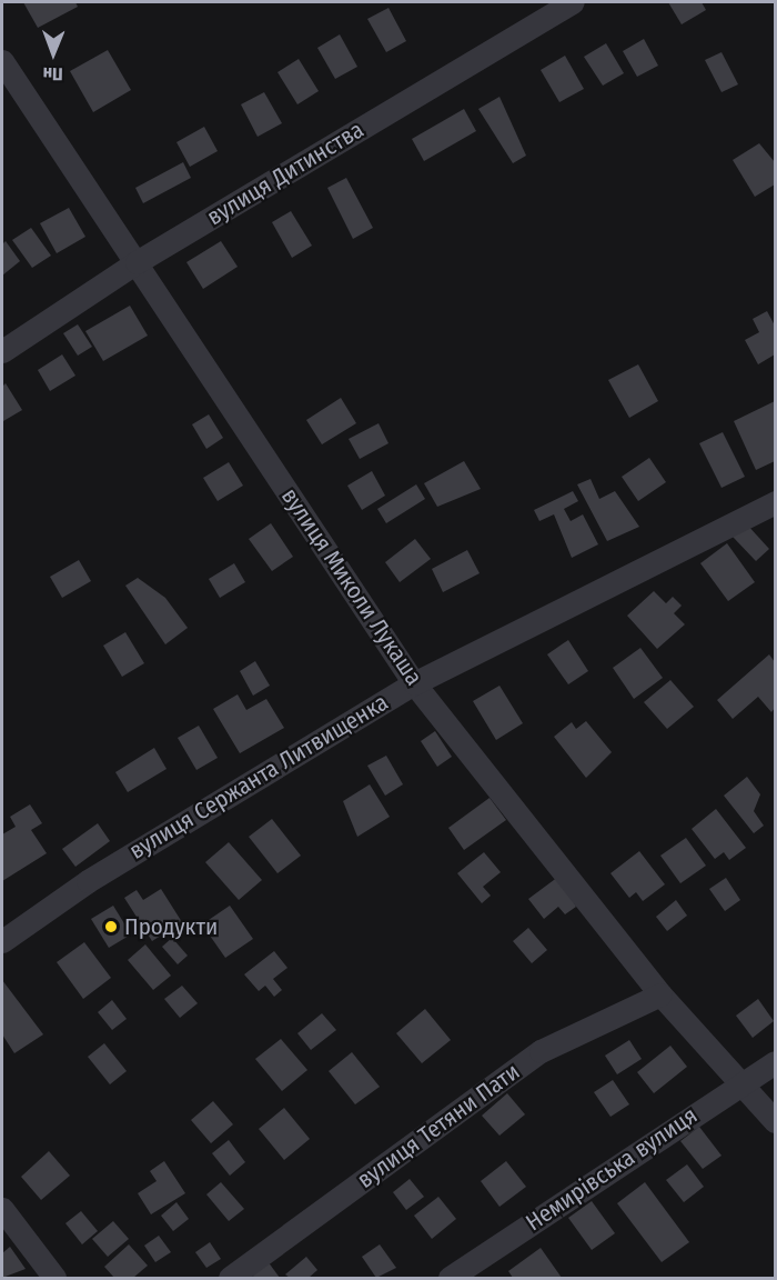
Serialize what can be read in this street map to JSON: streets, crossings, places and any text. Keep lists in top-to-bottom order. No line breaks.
{"streets":{"street":["вулиця Дитинства","вулиця Миколи Лукаша","вулиця Сержанта Литвищенка","вулиця Тетяни Пати","Немирівська вулиця"]},"crossings":[["вулиця Дитинства","вулиця Миколи Лукаша"],["вулиця Миколи Лукаша","вулиця Сержанта Литвищенка"],["вулиця Миколи Лукаша","вулиця Тетяни Пати"],["вулиця Миколи Лукаша","Немирівська вулиця"]],"places":["Продукти"],"north":"bottom"}
